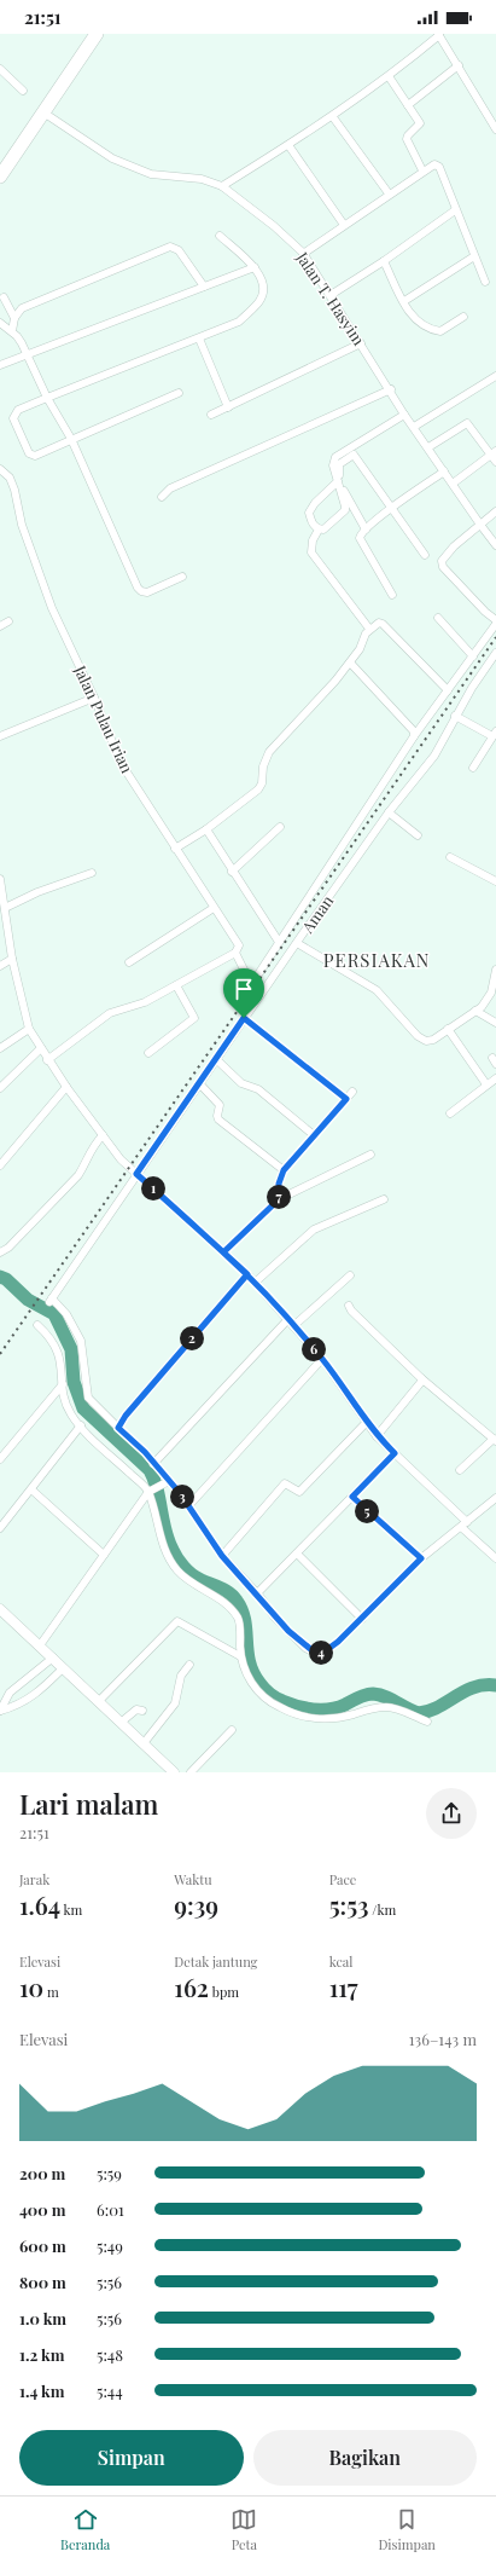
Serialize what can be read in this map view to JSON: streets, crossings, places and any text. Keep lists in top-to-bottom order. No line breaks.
{"streets":{"street":["Jalan T. Hasyim","Jalan Pulau Irian","Aman"]},"districts":["PERSIAKAN"],"page":{"status":"21:51","pins":["1","7","2","6","3","5","4"],"heading":["Lari malam","21:51"],"stats":[["Jarak","1.64 km"],["Waktu","9:39"],["Pace","5:53 /km"],["Elevasi","10 m"],["Detak jantung","162 bpm"],["kcal","117"]],"chart":["Elevasi","136–143 m"],"list":[{"name":"200 m","note":"5:59"},{"name":"400 m","note":"6:01"},{"name":"600 m","note":"5:49"},{"name":"800 m","note":"5:56"},{"name":"1.0 km","note":"5:56"},{"name":"1.2 km","note":"5:48"},{"name":"1.4 km","note":"5:44"}],"buttons":["Simpan","Bagikan"],"tabs":["Beranda","Peta","Disimpan"]}}
